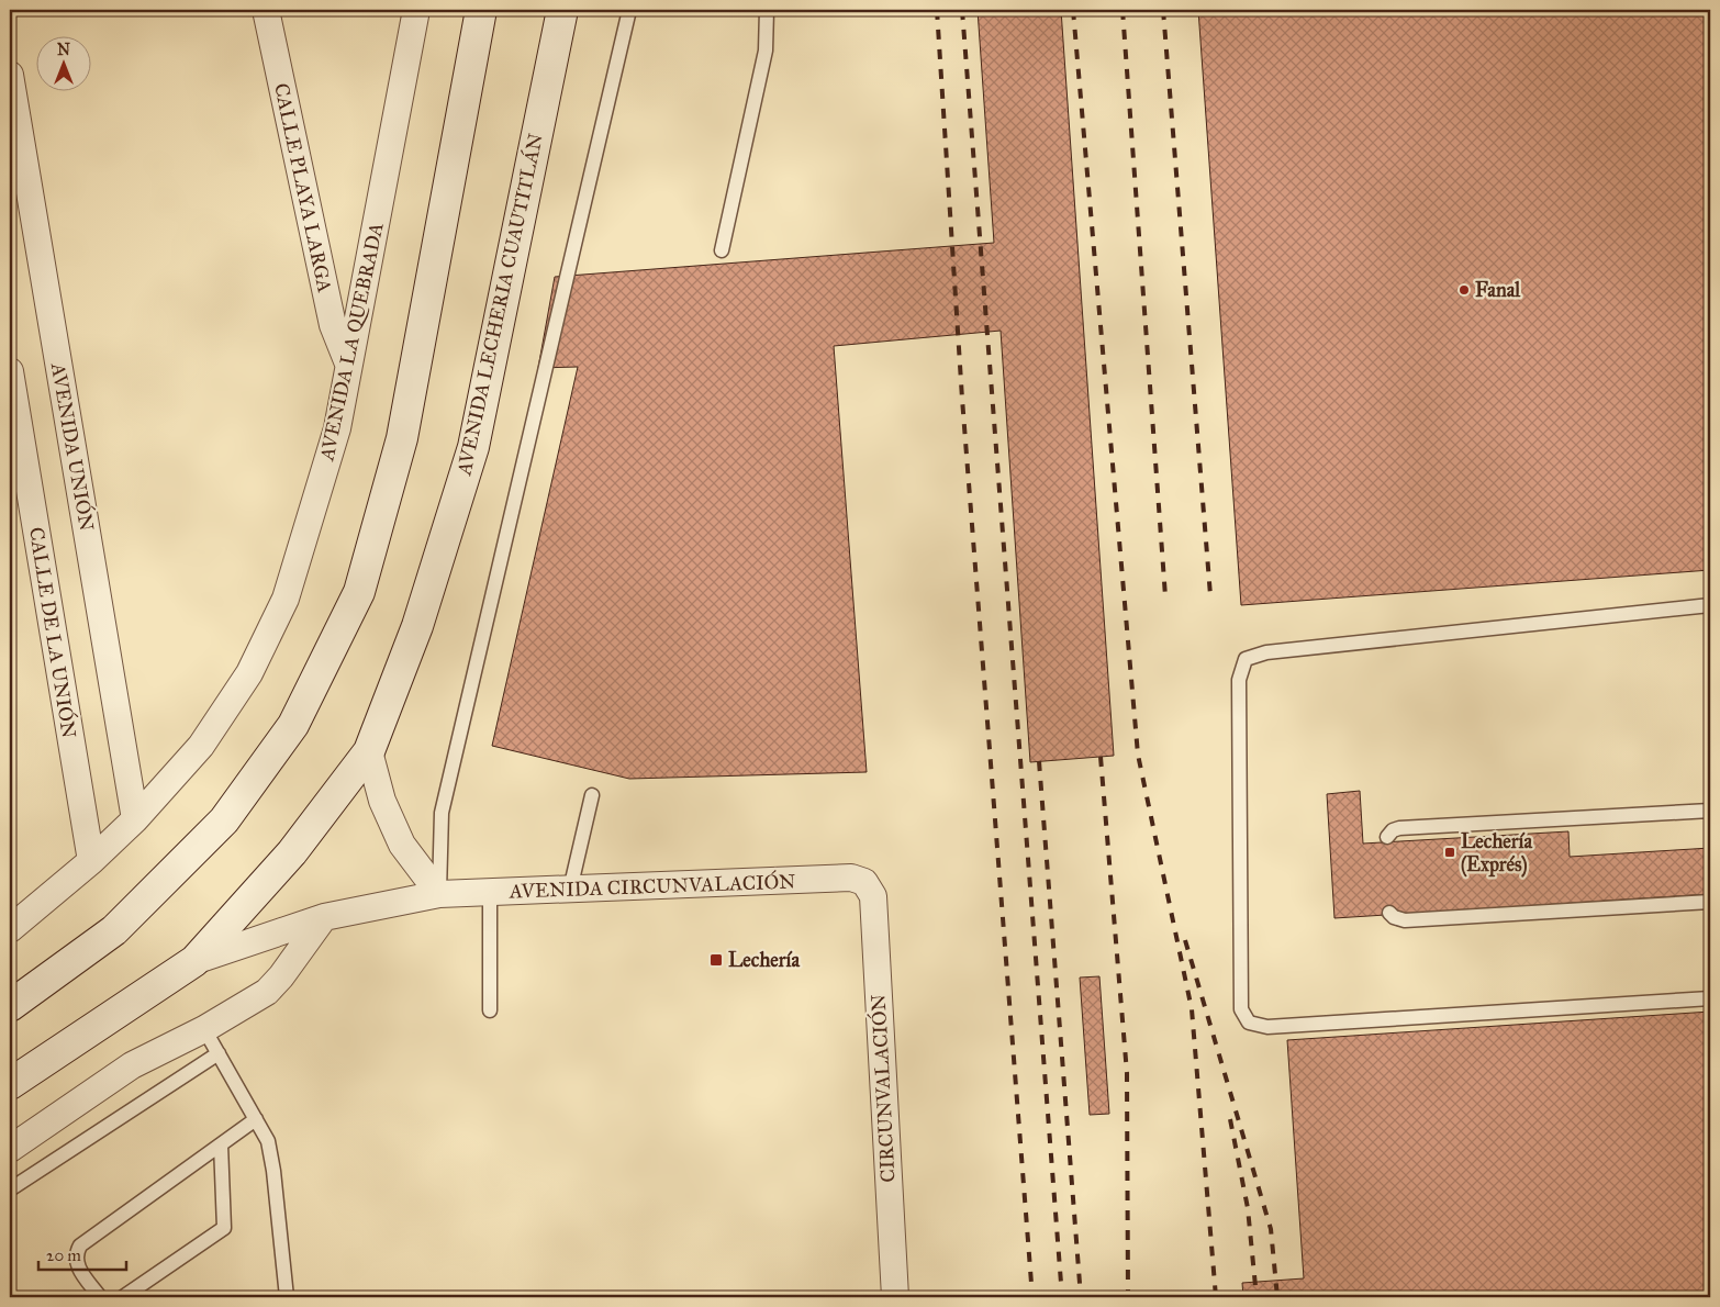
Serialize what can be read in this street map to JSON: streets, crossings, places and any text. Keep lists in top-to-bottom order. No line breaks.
{"streets":{"main road":["AVENIDA LECHERIA CUAUTITLÁN"],"street":["CALLE PLAYA LARGA","AVENIDA LA QUEBRADA","AVENIDA UNIÓN","CALLE DE LA UNIÓN","AVENIDA CIRCUNVALACIÓN","CIRCUNVALACIÓN"]},"crossings":[["CALLE PLAYA LARGA","AVENIDA LA QUEBRADA"],["AVENIDA LECHERIA CUAUTITLÁN","AVENIDA CIRCUNVALACIÓN"],["AVENIDA LA QUEBRADA","AVENIDA UNIÓN"],["AVENIDA LA QUEBRADA","CALLE DE LA UNIÓN"],["AVENIDA CIRCUNVALACIÓN","CIRCUNVALACIÓN"]],"places":{"other":["Fanal"],"transit":["Lechería (Exprés)","Lechería"]},"scale_bar":"20 m","north":"top"}
